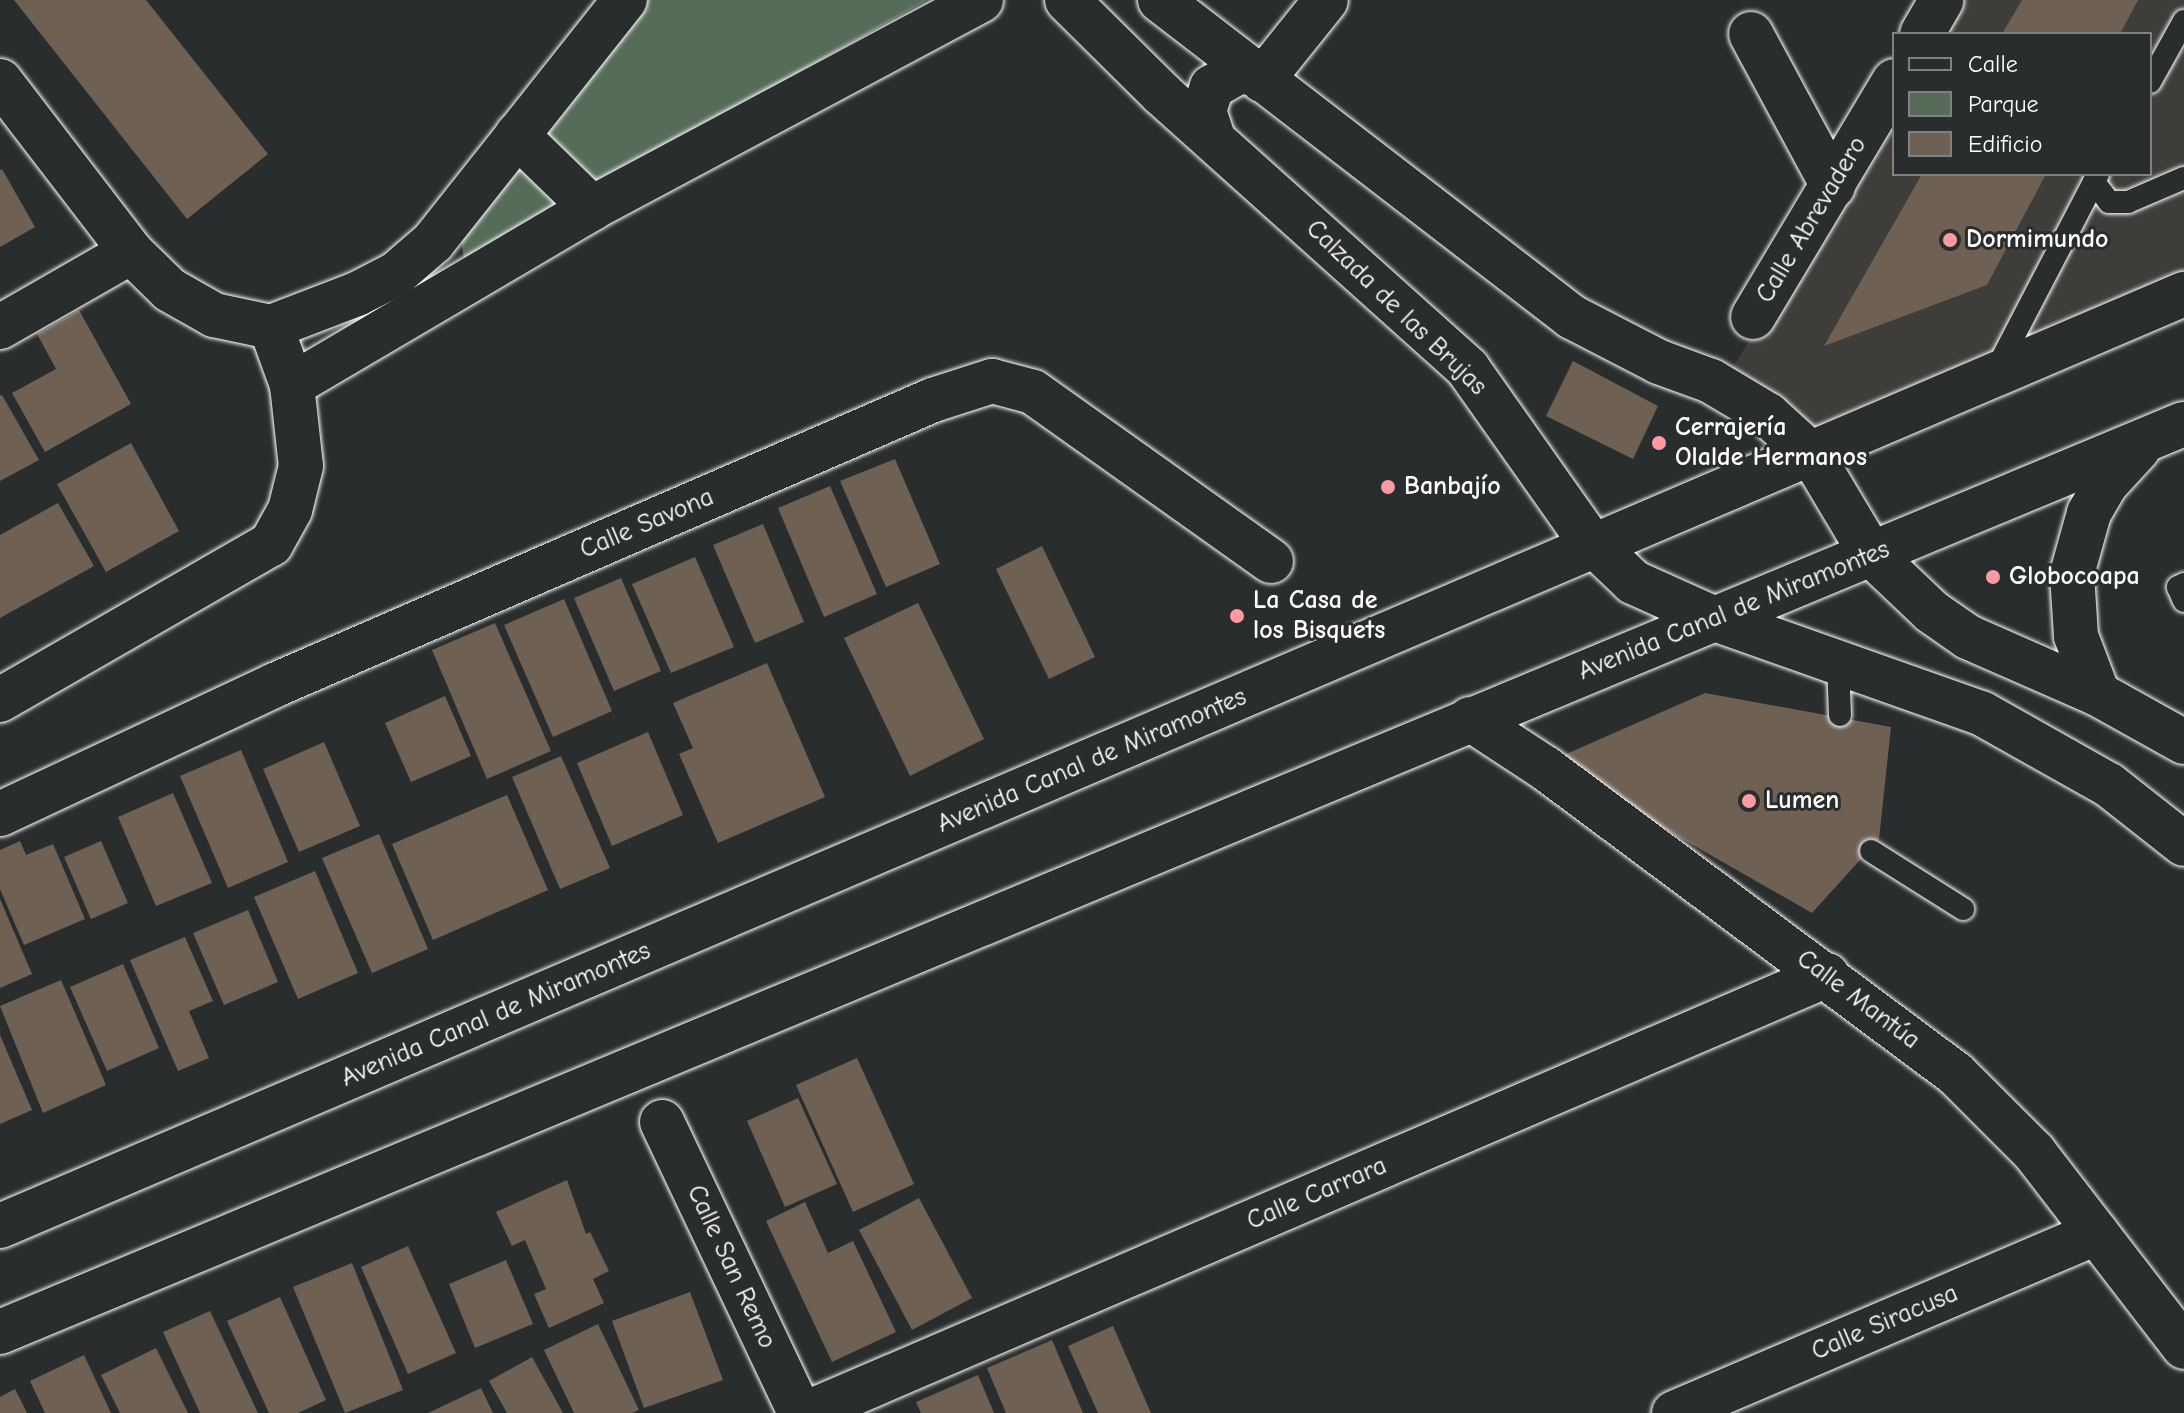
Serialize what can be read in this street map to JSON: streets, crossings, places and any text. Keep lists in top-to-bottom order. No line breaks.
{"streets":{"street":["Calle Abrevadero","Calzada de las Brujas","Calle Savona","Avenida Canal de Miramontes","Calle Mantúa","Calle Carrara","Calle San Remo","Calle Siracusa"]},"crossings":[["Calzada de las Brujas","Avenida Canal de Miramontes"],["Avenida Canal de Miramontes","Calle Mantúa"],["Calle Mantúa","Calle Carrara"],["Calle Mantúa","Calle Siracusa"]],"places":["Dormimundo","Cerrajería Olalde Hermanos","Banbajío","Globocoapa","La Casa de los Bisquets","Lumen"],"legend":["Calle","Parque","Edificio"]}
